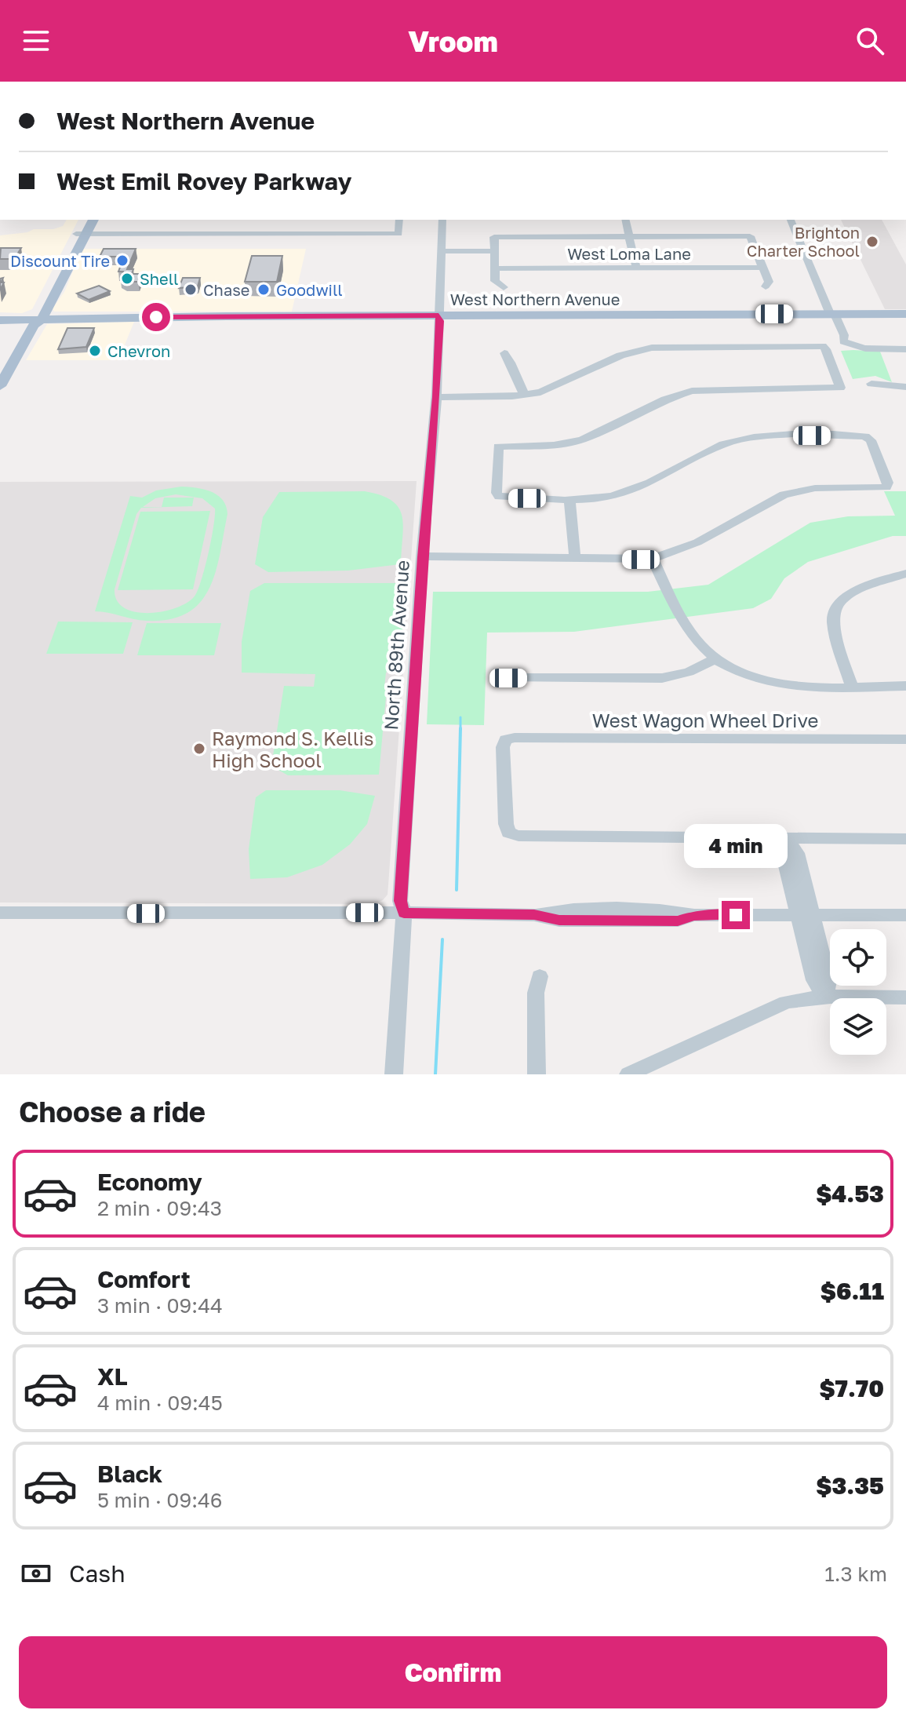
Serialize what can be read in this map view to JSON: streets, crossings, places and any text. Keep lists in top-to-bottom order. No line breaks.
{"streets":{"main road":["West Northern Avenue"],"street":["West Loma Lane","North 89th Avenue","West Wagon Wheel Drive"]},"crossings":[["West Northern Avenue","North 89th Avenue"]],"places":["Brighton Charter School","Discount Tire","Shell","Chase","Goodwill","Chevron","Raymond S. Kellis High School"],"page":{"header":"Vroom","banner":["West Northern Avenue","West Emil Rovey Parkway"],"bubble":"4 min","heading":"Choose a ride","list":[{"name":"Economy","note":"2 min · 09:43","value":"$4.53"},{"name":"Comfort","note":"3 min · 09:44","value":"$6.11"},{"name":"XL","note":"4 min · 09:45","value":"$7.70"},{"name":"Black","note":"5 min · 09:46","value":"$3.35"}],"pay":["Cash","1.3 km"],"buttons":"Confirm"}}
